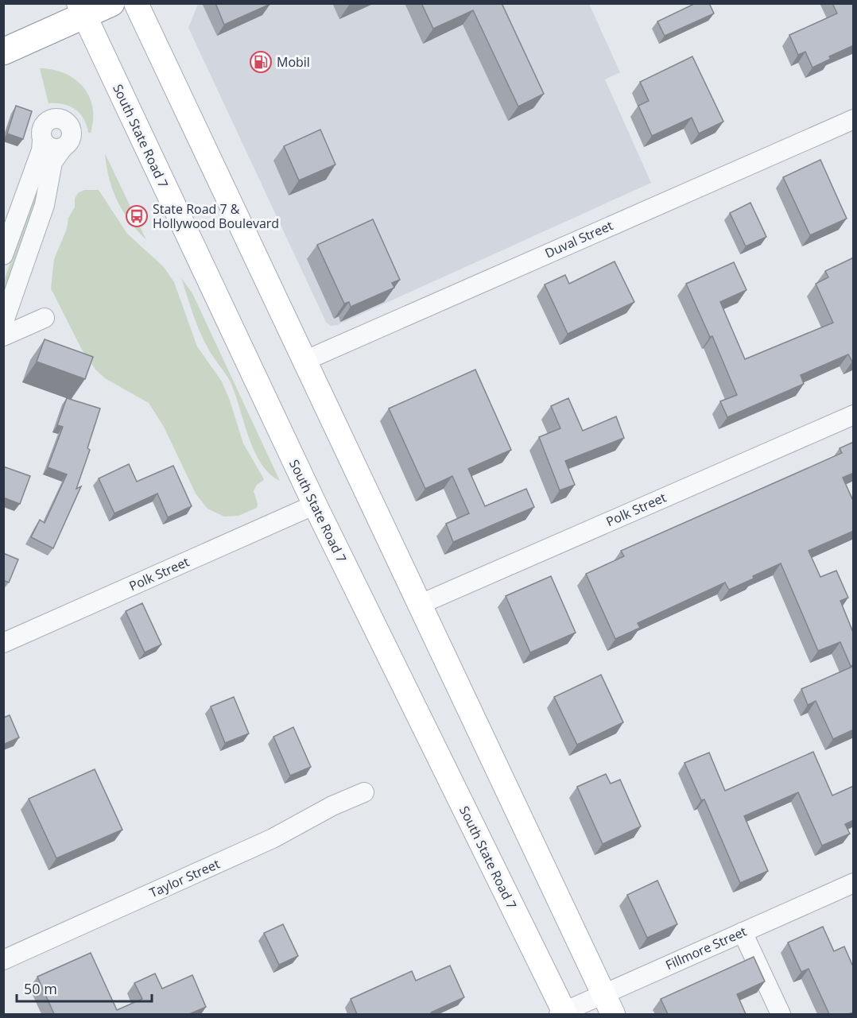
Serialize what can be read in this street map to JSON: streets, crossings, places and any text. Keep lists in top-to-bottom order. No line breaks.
{"streets":{"main road":["South State Road 7"],"street":["Duval Street","Polk Street","Taylor Street","Fillmore Street"]},"crossings":[["South State Road 7","Polk Street"],["South State Road 7","Fillmore Street"]],"places":{"fuel station":["Mobil"],"bus stop":["State Road 7 & Hollywood Boulevard"]},"scale_bar":"50 m"}
